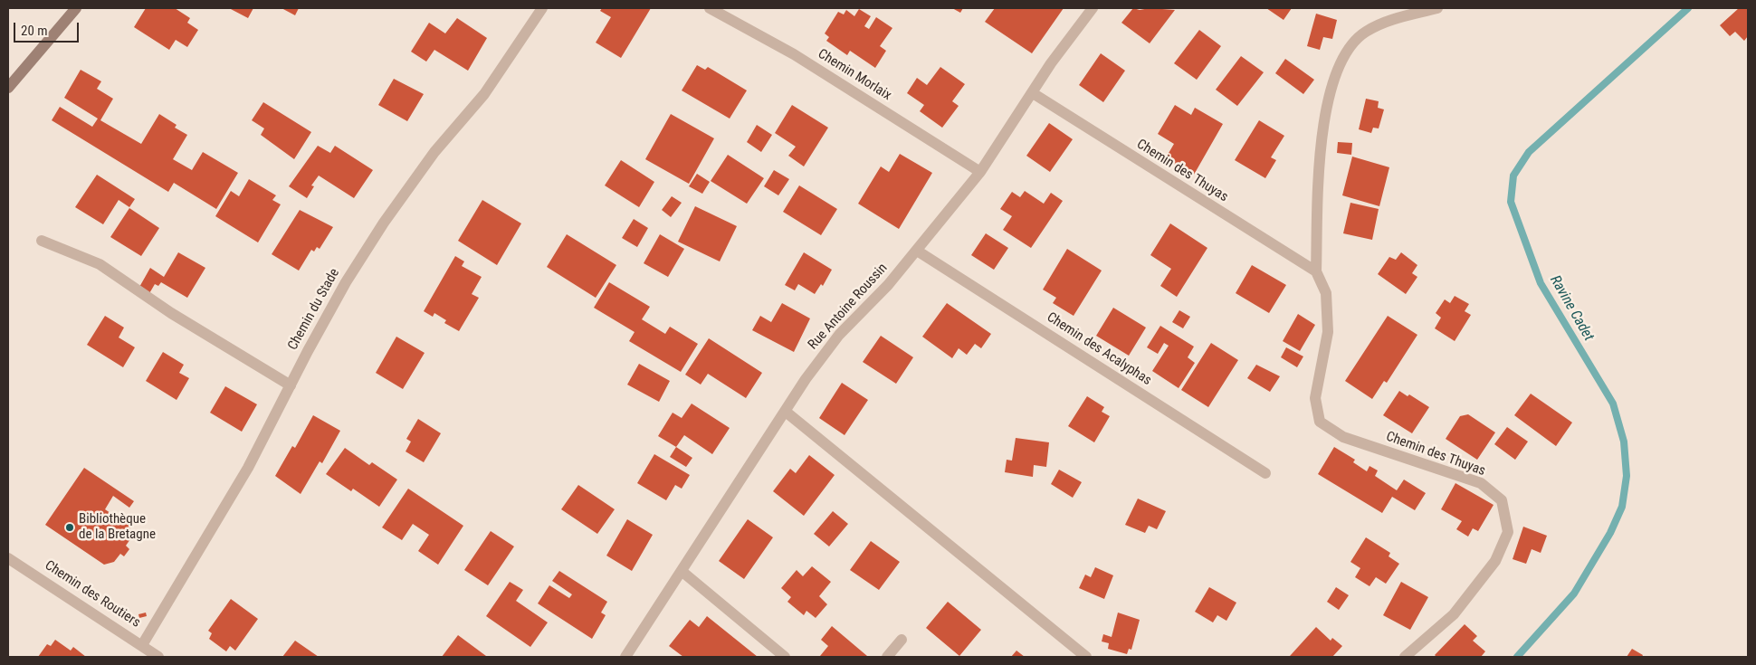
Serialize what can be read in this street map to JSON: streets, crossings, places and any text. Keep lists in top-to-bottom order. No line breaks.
{"streets":{"street":["Chemin Morlaix","Chemin des Thuyas","Rue Antoine Roussin","Chemin du Stade","Chemin des Acalyphas","Chemin des Routiers"]},"crossings":[["Chemin Morlaix","Rue Antoine Roussin"],["Chemin des Thuyas","Rue Antoine Roussin"],["Rue Antoine Roussin","Chemin des Acalyphas"],["Chemin du Stade","Chemin des Routiers"]],"water":["Ravine Cadet"],"places":["Bibliothèque de la Bretagne"],"scale_bar":"20 m"}
